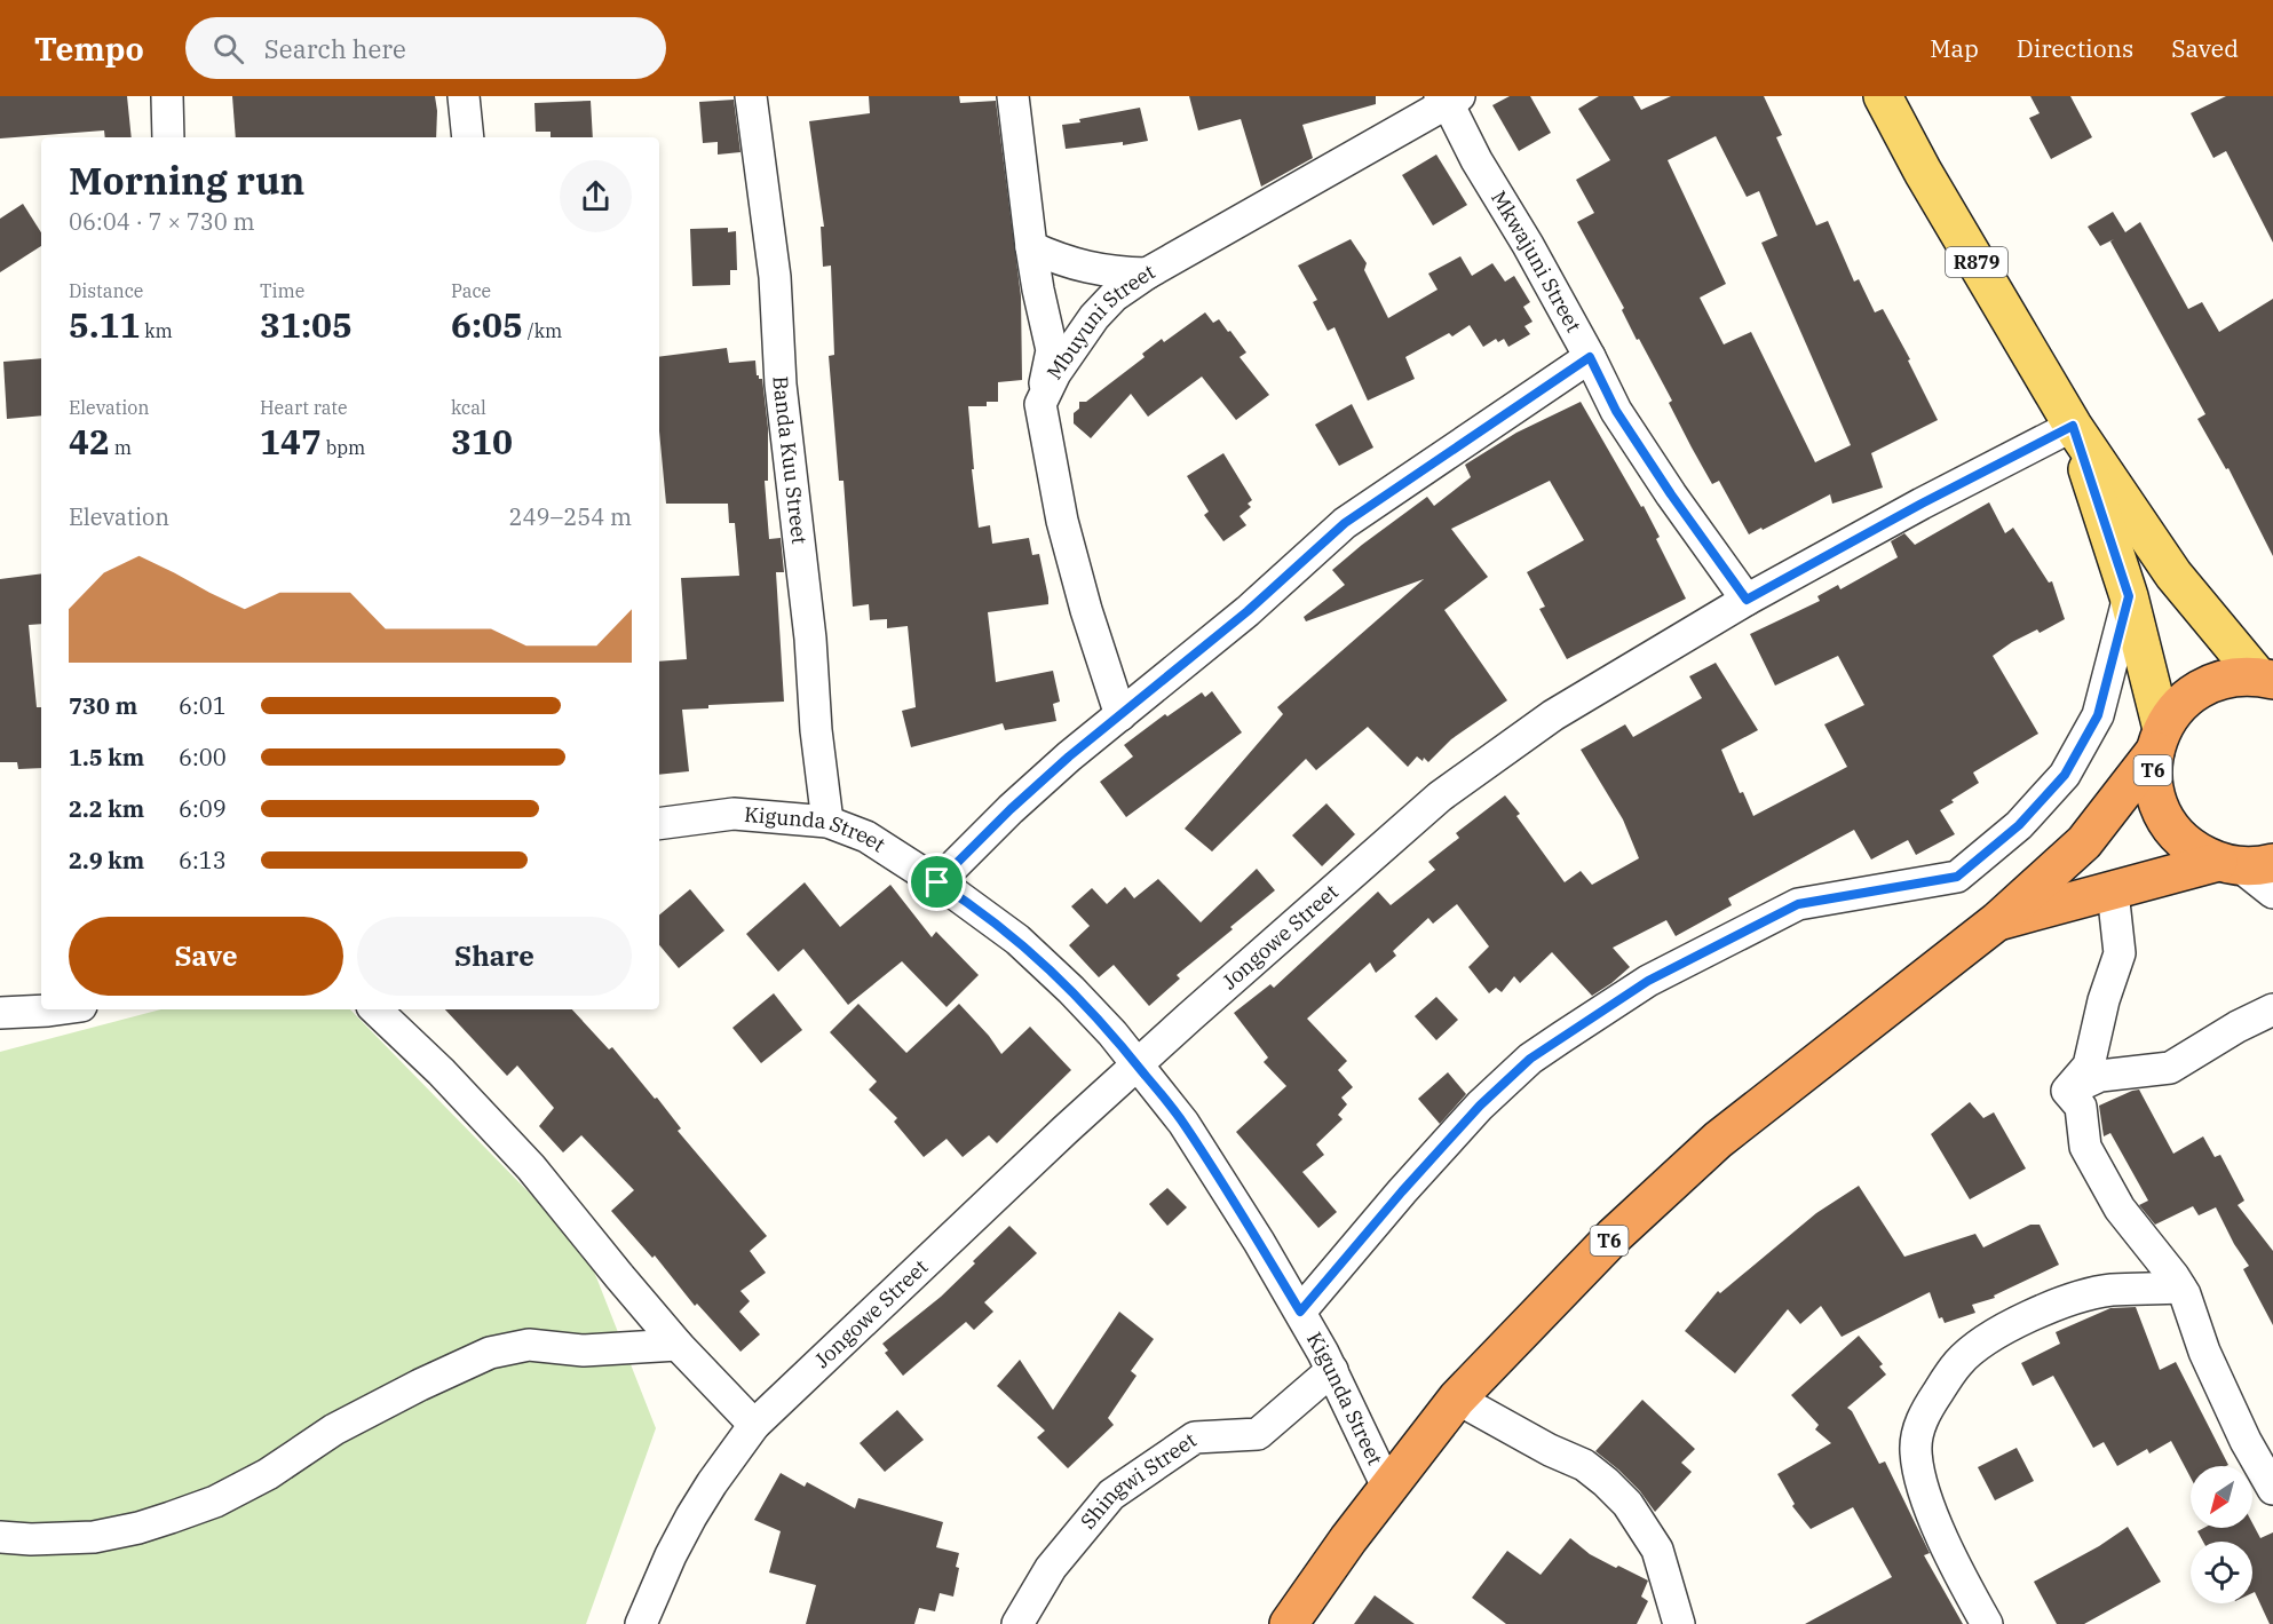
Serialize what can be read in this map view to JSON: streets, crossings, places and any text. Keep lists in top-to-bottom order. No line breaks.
{"streets":{"highway":["T6"],"main road":["R879"],"street":["Mkwajuni Street","Mbuyuni Street","Banda Kuu Street","Kigunda Street","Jongowe Street","Shingwi Street"]},"crossings":[["Mkwajuni Street","Mbuyuni Street"],["Mkwajuni Street","Jongowe Street"],["R879","T6"],["R879","Jongowe Street"],["Banda Kuu Street","Kigunda Street"],["T6","Kigunda Street"],["Kigunda Street","Jongowe Street"],["Kigunda Street","Shingwi Street"]],"north":"bottom left","page":{"header":"Tempo","search":"Search here","nav":["Map","Directions","Saved"],"heading":["Morning run","06:04 · 7 × 730 m"],"stats":[["Distance","5.11 km"],["Time","31:05"],["Pace","6:05 /km"],["Elevation","42 m"],["Heart rate","147 bpm"],["kcal","310"]],"chart":["Elevation","249–254 m"],"list":[{"name":"730 m","note":"6:01"},{"name":"1.5 km","note":"6:00"},{"name":"2.2 km","note":"6:09"},{"name":"2.9 km","note":"6:13"}],"buttons":["Save","Share"]}}
